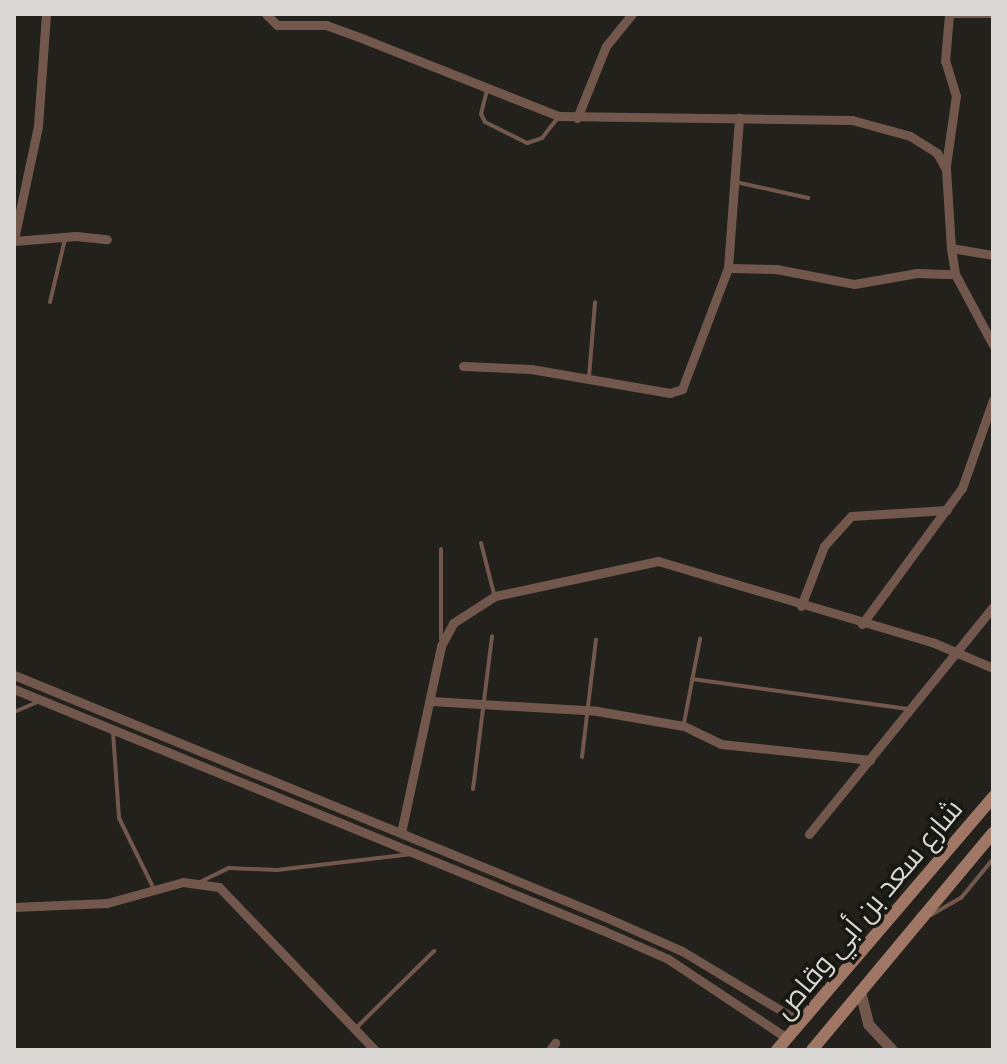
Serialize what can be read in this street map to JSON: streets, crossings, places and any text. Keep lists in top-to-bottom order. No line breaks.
{"streets":{"main road":["شارع سعد بن أبي وقاص"]}}
